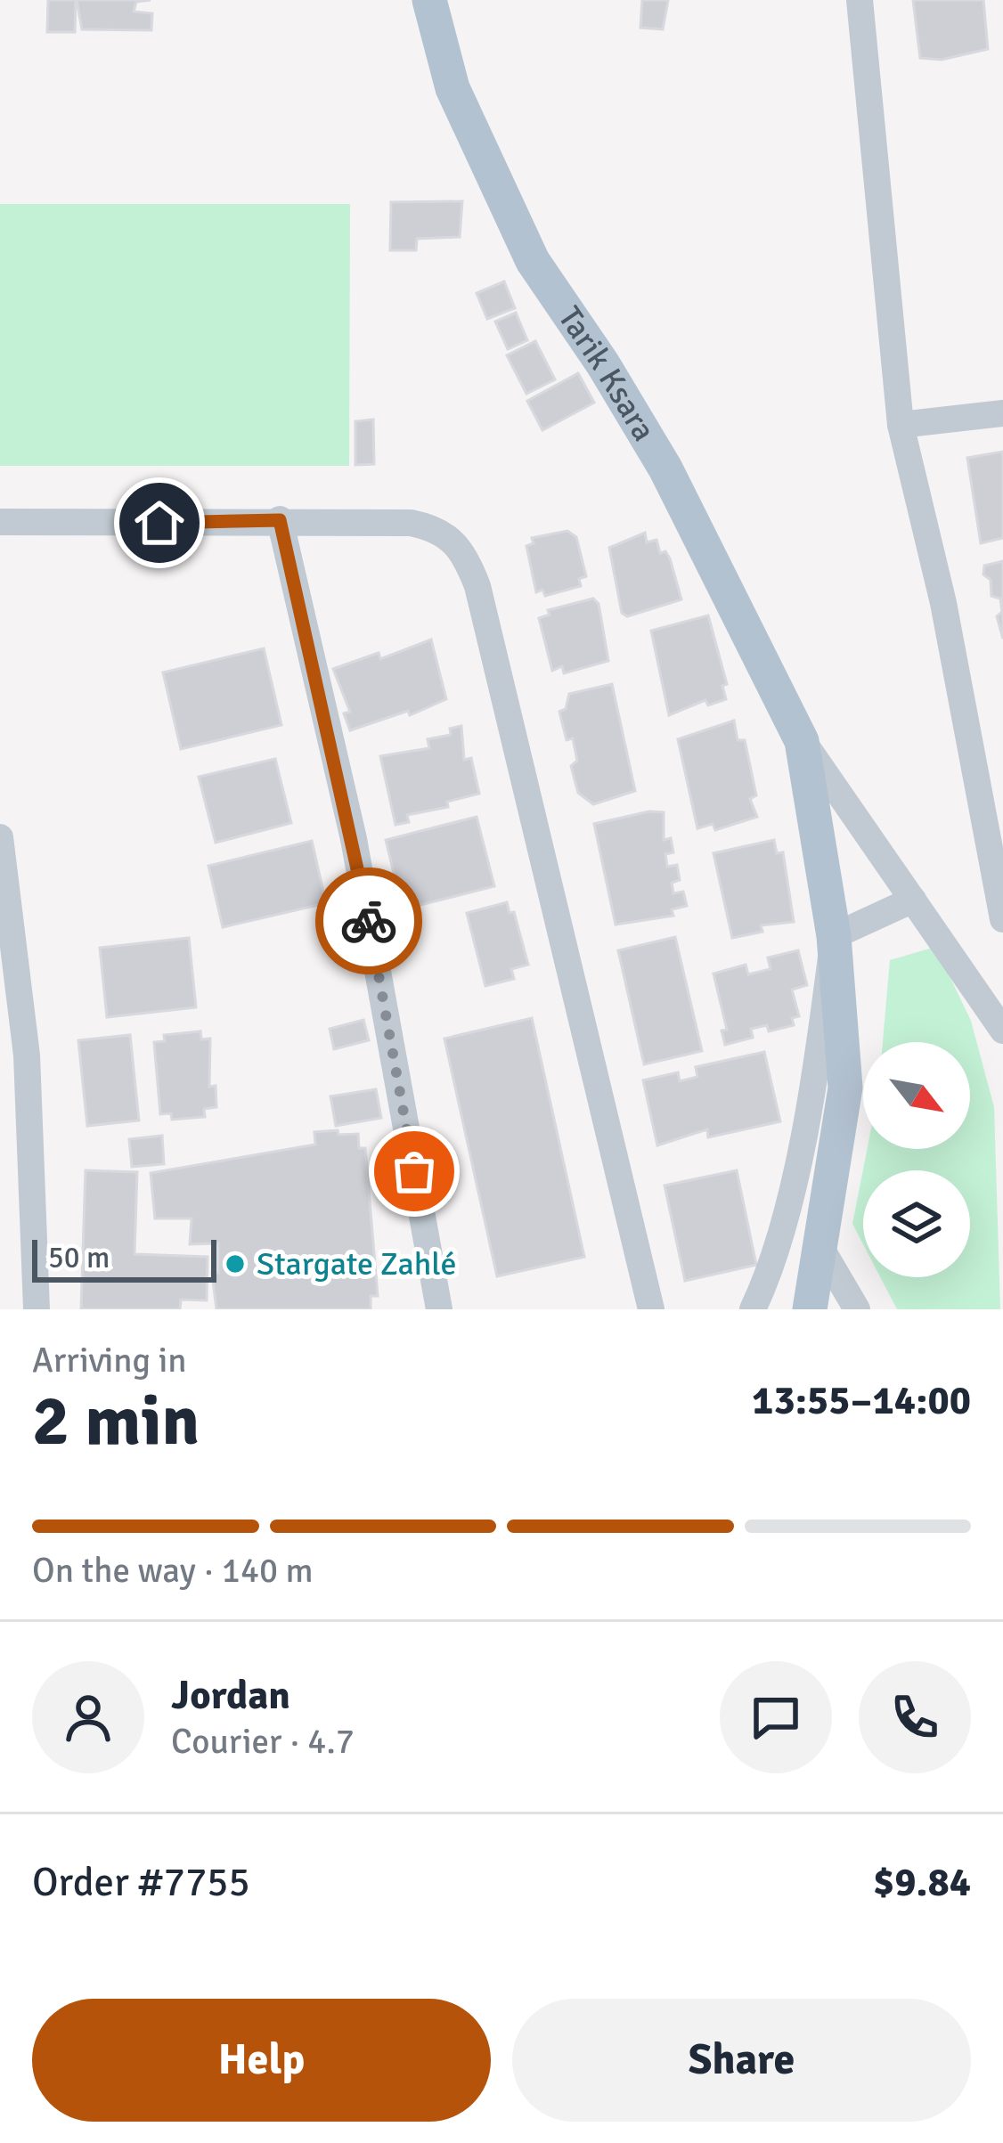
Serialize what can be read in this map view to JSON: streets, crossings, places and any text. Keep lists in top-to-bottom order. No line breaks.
{"streets":{"main road":["Tarik Ksara"]},"places":["Stargate Zahlé"],"scale_bar":"50 m","north":"bottom right","page":{"scale":"50 m","heading":["2 min","Arriving in","13:55–14:00"],"panel":["Jordan","Courier · 4.7","Order #7755","$9.84"],"bar":"On the way · 140 m","buttons":["Help","Share"]}}
